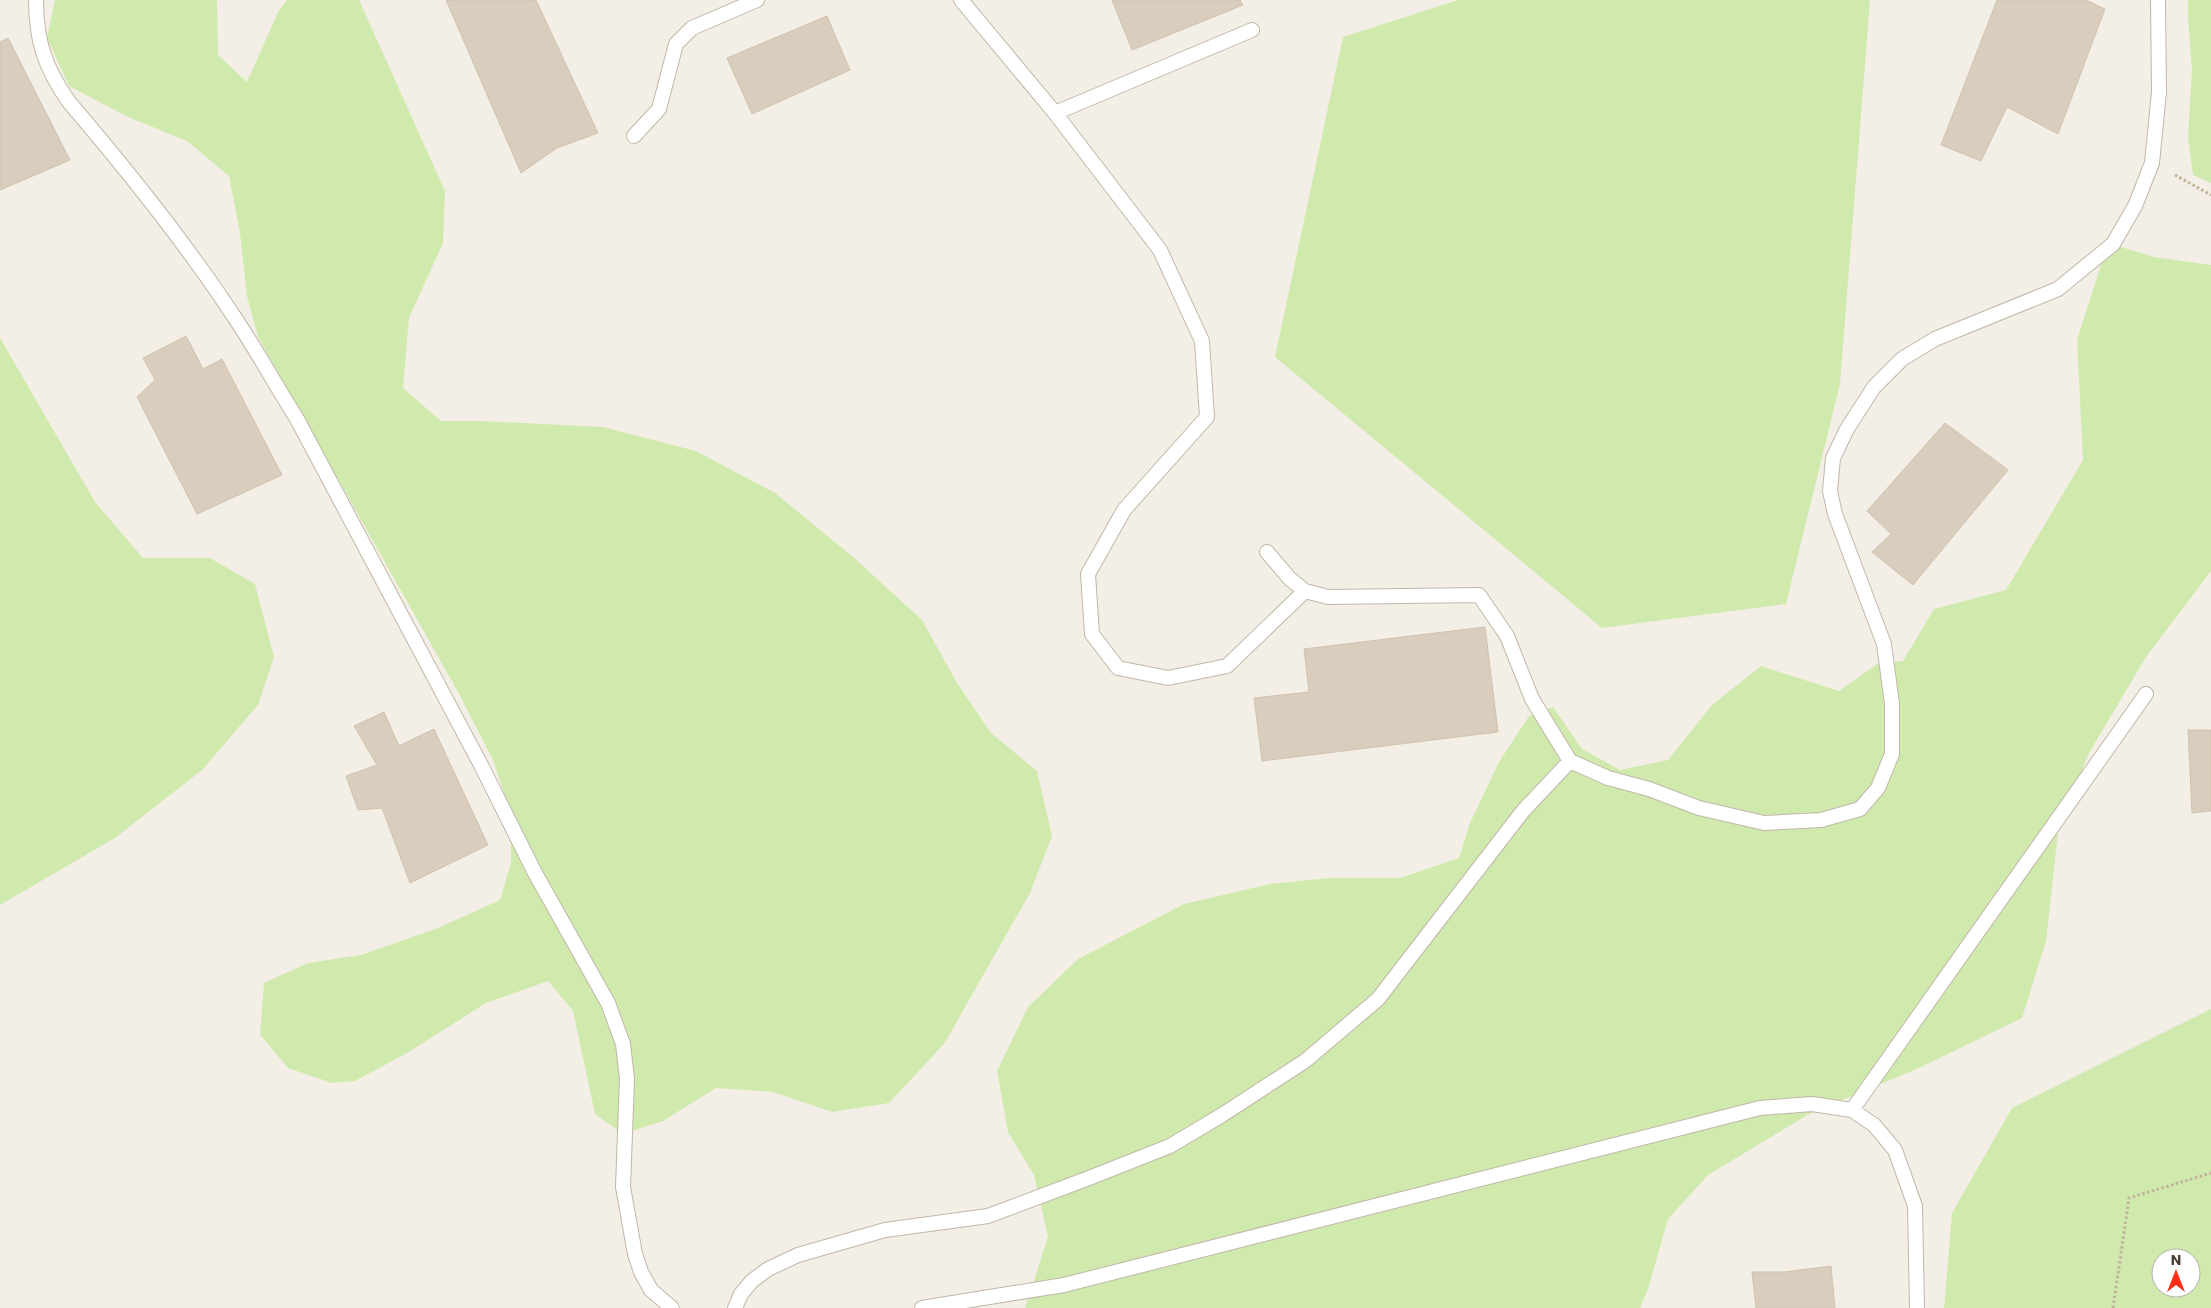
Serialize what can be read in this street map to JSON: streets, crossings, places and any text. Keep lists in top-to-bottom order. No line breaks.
{"north":"top"}
